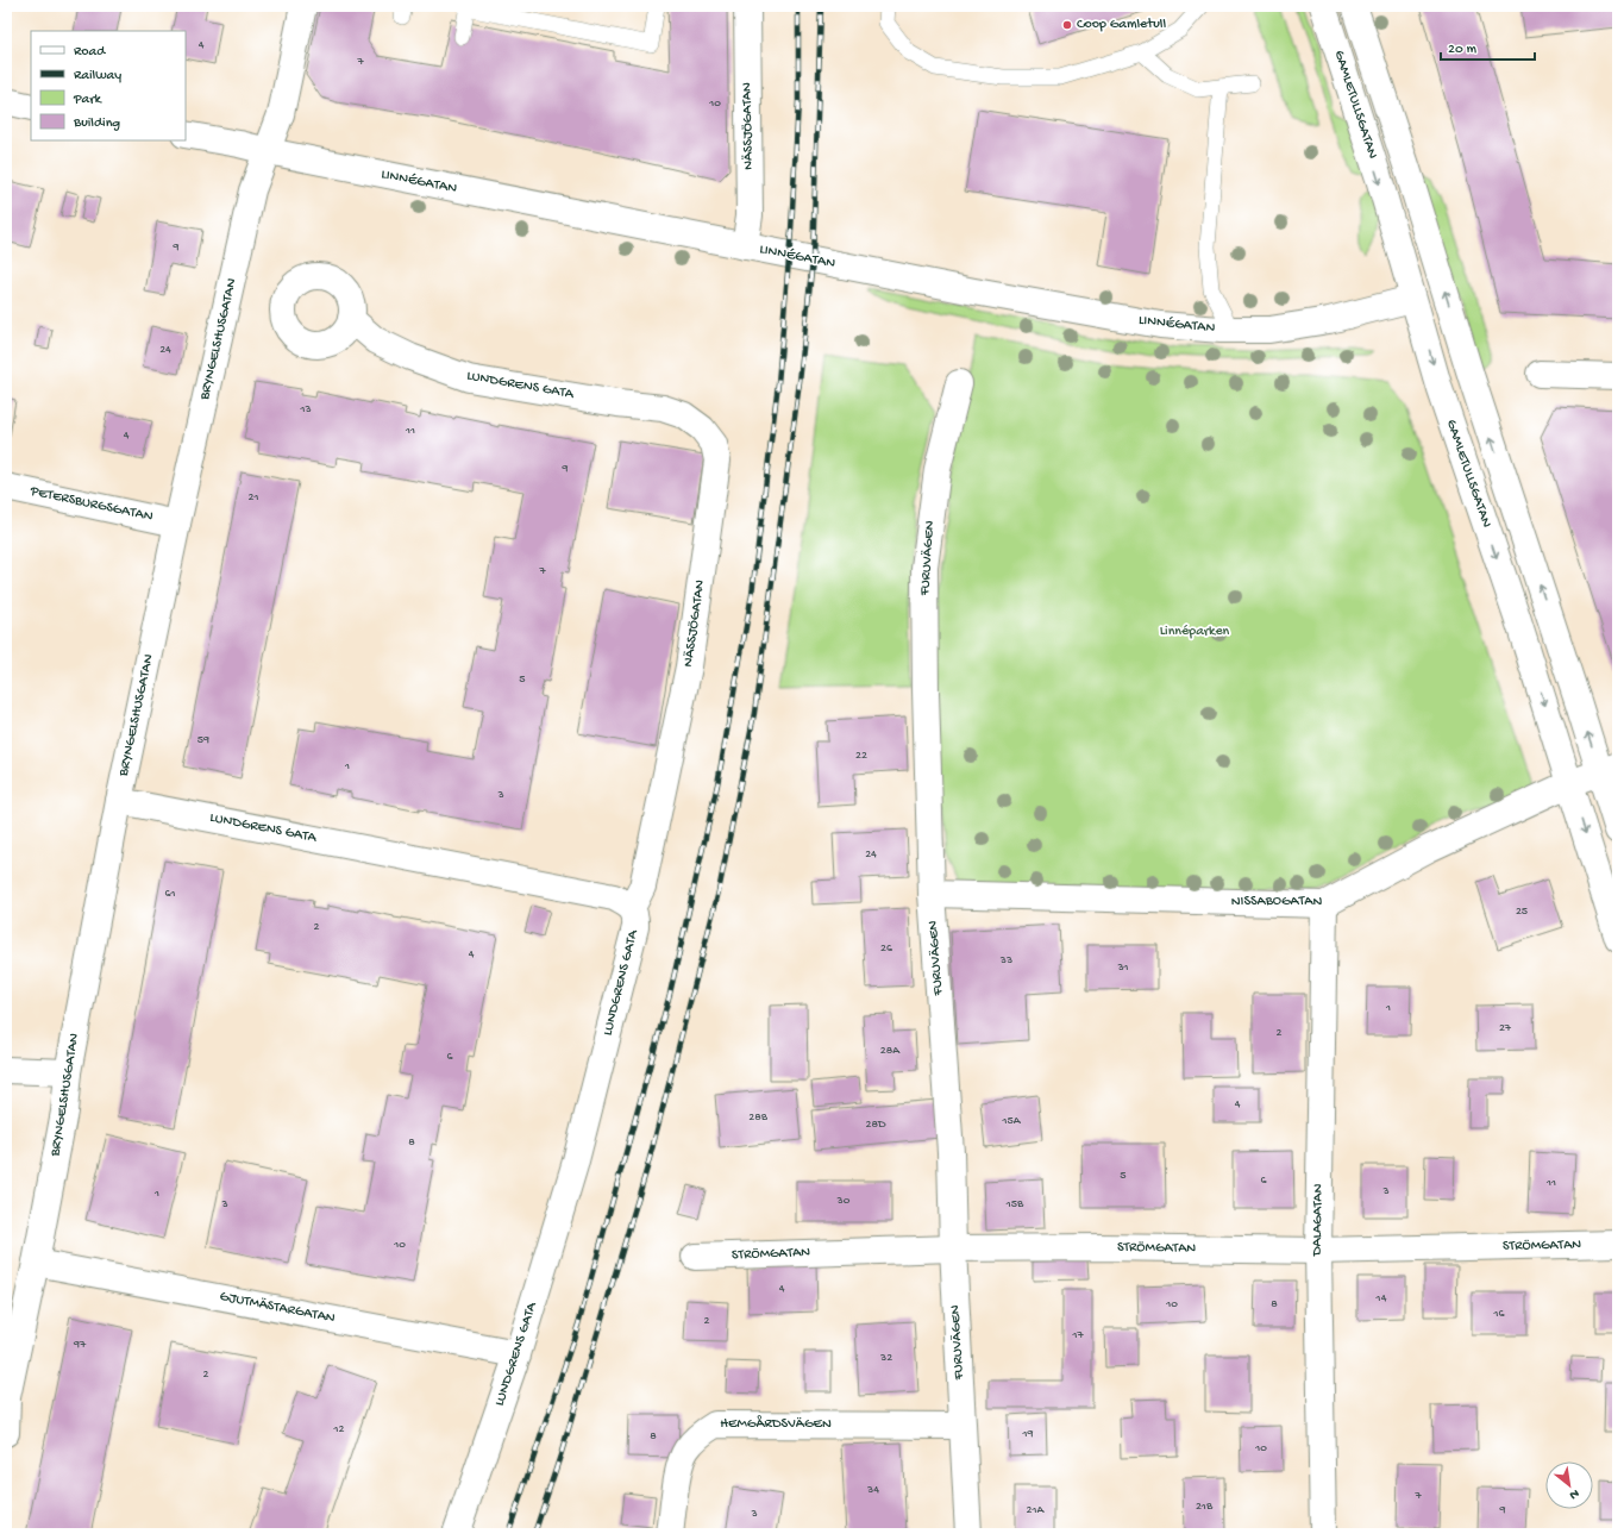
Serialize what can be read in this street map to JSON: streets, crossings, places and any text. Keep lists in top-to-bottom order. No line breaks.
{"streets":{"street":["GAMLETULLSGATAN","NÄSSJÖGATAN","LINNÉGATAN","BRYNGELSHUSGATAN","LUNDGRENS GATA","PETERSBURGSGATAN","FURUVÄGEN","NISSABOGATAN","DALAGATAN","STRÖMGATAN","GJUTMÄSTARGATAN","HEMGÅRDSVÄGEN"]},"crossings":[["GAMLETULLSGATAN","LINNÉGATAN"],["GAMLETULLSGATAN","NISSABOGATAN"],["NÄSSJÖGATAN","LINNÉGATAN"],["NÄSSJÖGATAN","LUNDGRENS GATA"],["LINNÉGATAN","BRYNGELSHUSGATAN"],["BRYNGELSHUSGATAN","LUNDGRENS GATA"],["BRYNGELSHUSGATAN","PETERSBURGSGATAN"],["BRYNGELSHUSGATAN","GJUTMÄSTARGATAN"],["LUNDGRENS GATA","GJUTMÄSTARGATAN"],["FURUVÄGEN","NISSABOGATAN"],["FURUVÄGEN","STRÖMGATAN"],["FURUVÄGEN","HEMGÅRDSVÄGEN"],["NISSABOGATAN","DALAGATAN"],["DALAGATAN","STRÖMGATAN"]],"parks":["Linnéparken"],"places":["Coop Gamletull"],"house_numbers":["4","7","10","9","24","13","11","4","9","21","7","5","59","22","1","3","24","61","25","2","26","4","33","31","1","27","2","28A","6","4","28B","15A","28D","8","5","6","11","3","1","30","3","15B","10","4","14","10","8","16","2","17","97","32","2","12","19","8","10","34","7","21B","21A","9","3"],"legend":["Road","Railway","Park","Building"],"scale_bar":"20 m","north":"bottom right"}
